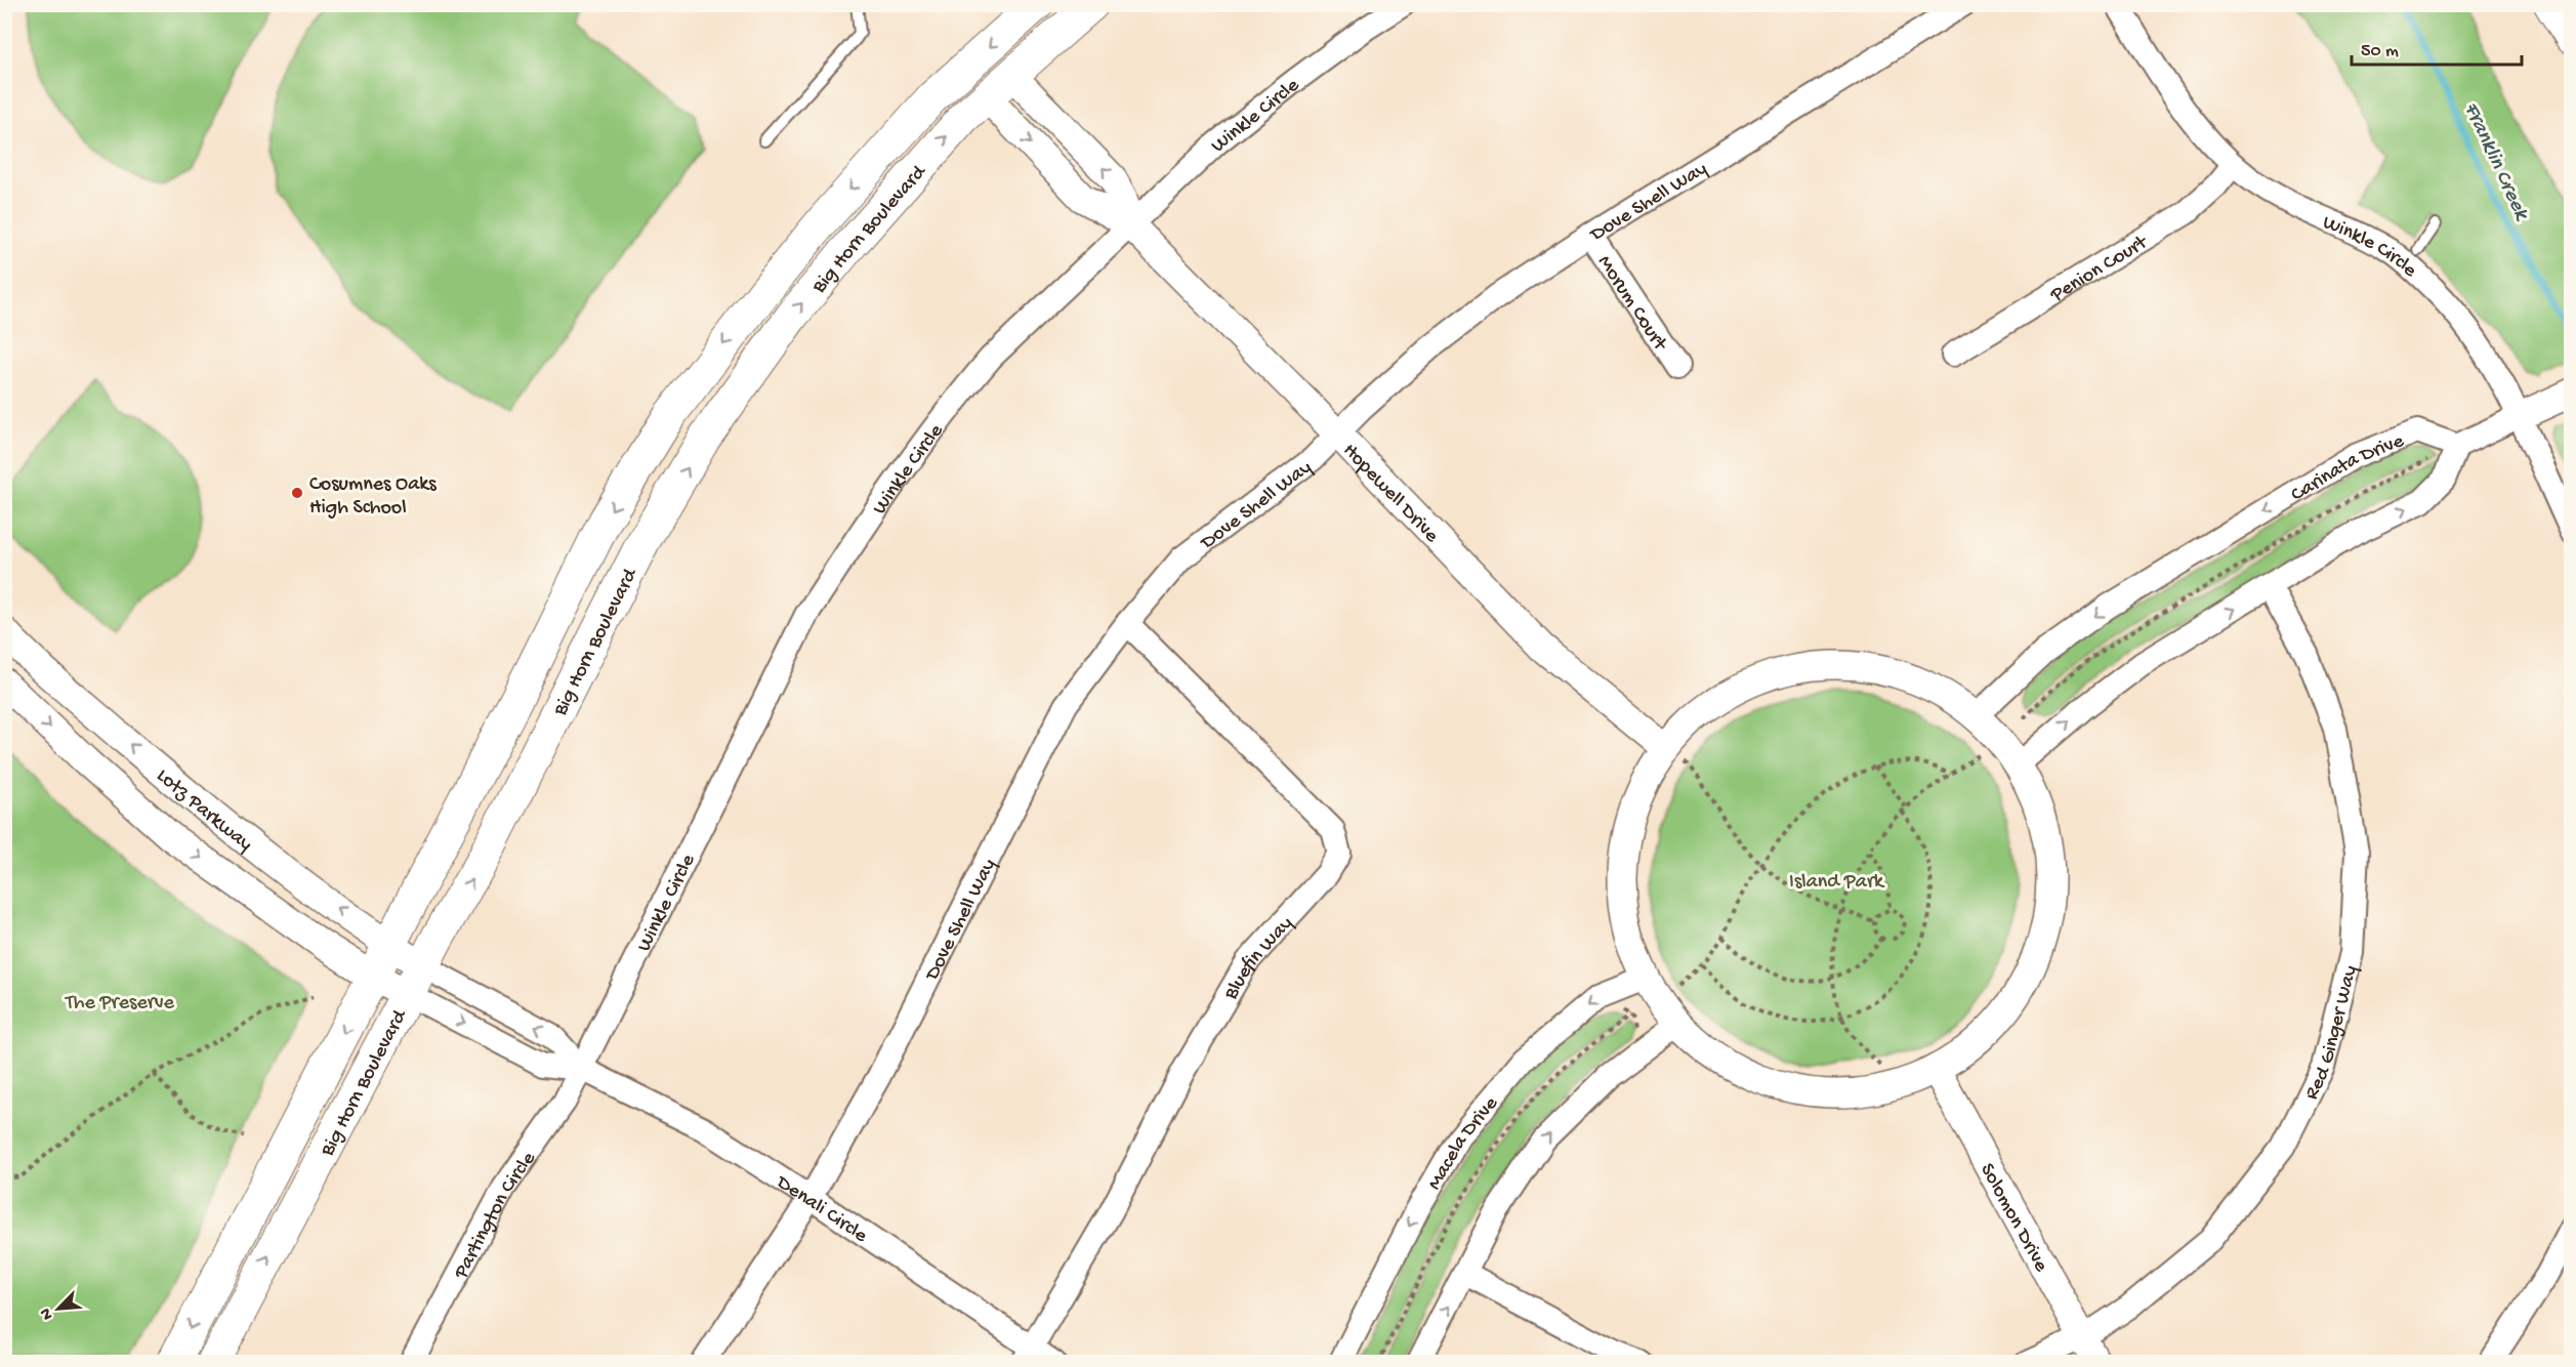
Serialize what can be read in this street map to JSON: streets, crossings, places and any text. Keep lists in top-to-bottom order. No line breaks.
{"streets":{"main road":["Big Horn Boulevard"],"street":["Winkle Circle","Dove Shell Way","Penion Court","Morum Court","Carinata Drive","Hopewell Drive","Lotz Parkway","Bluefin Way","Red Ginger Way","Macela Drive","Denali Circle","Partington Circle","Solomon Drive"]},"crossings":[["Winkle Circle","Penion Court"],["Winkle Circle","Hopewell Drive"],["Winkle Circle","Denali Circle"],["Winkle Circle","Partington Circle"],["Dove Shell Way","Morum Court"],["Dove Shell Way","Hopewell Drive"],["Dove Shell Way","Bluefin Way"],["Dove Shell Way","Denali Circle"],["Big Horn Boulevard","Hopewell Drive"],["Big Horn Boulevard","Lotz Parkway"],["Big Horn Boulevard","Denali Circle"],["Lotz Parkway","Denali Circle"],["Bluefin Way","Denali Circle"],["Red Ginger Way","Solomon Drive"],["Denali Circle","Partington Circle"]],"water":["Franklin Creek"],"parks":["Island Park","The Preserve"],"places":["Cosumnes Oaks High School"],"scale_bar":"50 m","north":"bottom left"}
